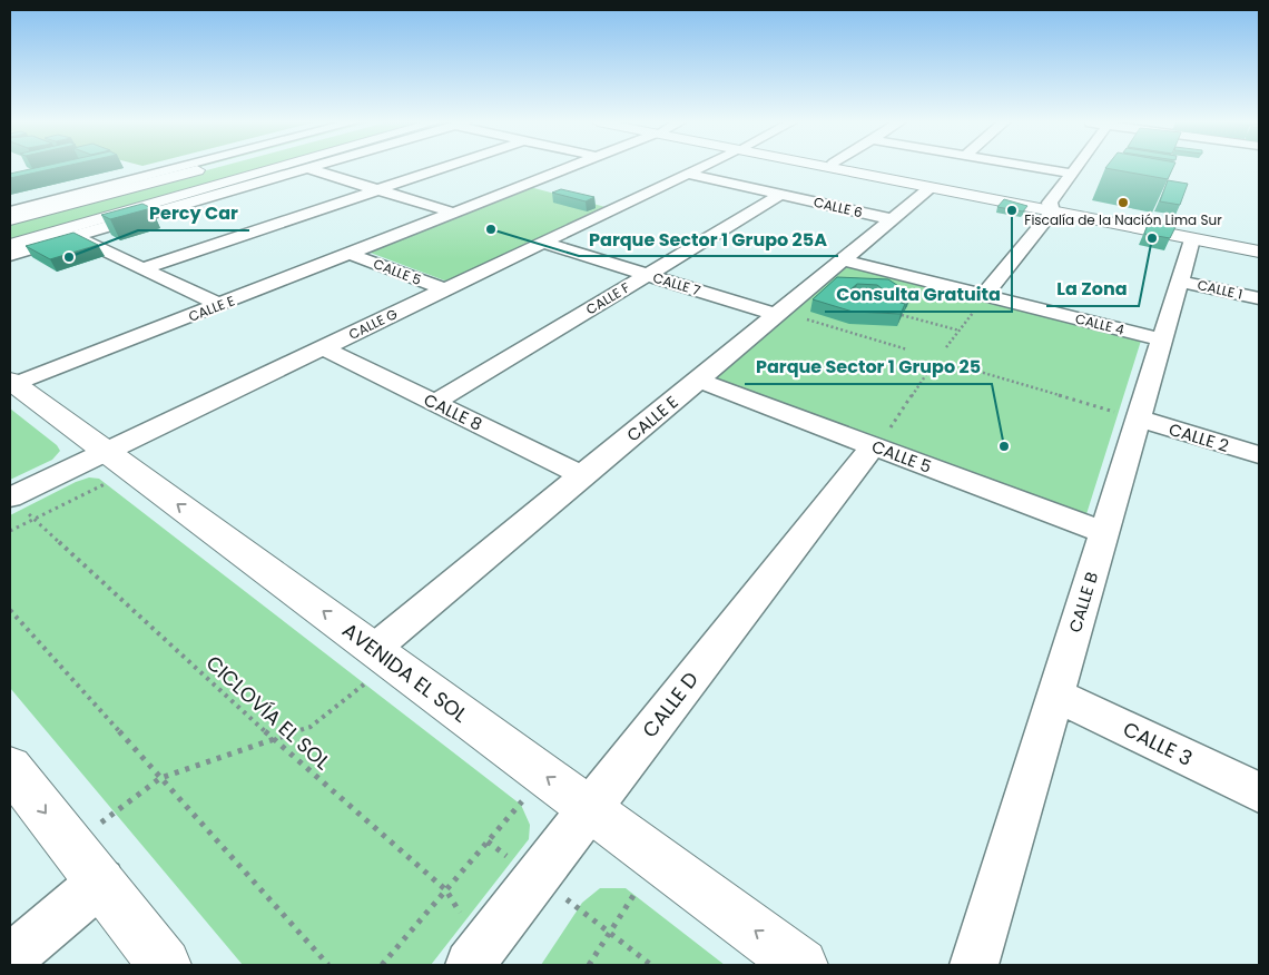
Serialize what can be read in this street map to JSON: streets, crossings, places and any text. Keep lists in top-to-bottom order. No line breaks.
{"streets":{"main road":["AVENIDA EL SOL"],"street":["CALLE 6","CALLE 5","CALLE 7","CALLE 1","CALLE F","CALLE E","CALLE G","CALLE 4","CALLE 8","CALLE 2","CALLE B","CALLE D","CALLE 3"],"path":["CICLOVÍA EL SOL"]},"crossings":[["CALLE 6","CALLE F"],["CALLE 6","CALLE E"],["CALLE 6","CALLE G"],["CALLE 5","CALLE E"],["CALLE 5","CALLE G"],["CALLE 5","CALLE B"],["CALLE 5","CALLE D"],["CALLE 7","CALLE F"],["CALLE 7","CALLE E"],["CALLE 7","CALLE G"],["CALLE 1","CALLE B"],["CALLE F","CALLE 8"],["CALLE E","CALLE 4"],["CALLE E","CALLE 8"],["CALLE E","AVENIDA EL SOL"],["CALLE G","CALLE 8"],["CALLE G","AVENIDA EL SOL"],["CALLE G","CICLOVÍA EL SOL"],["CALLE 4","CALLE B"],["CALLE 2","CALLE B"],["CALLE B","CALLE 3"],["AVENIDA EL SOL","CALLE D"],["CALLE D","CICLOVÍA EL SOL"]],"one_way":["AVENIDA EL SOL"],"places":["Fiscalía de la Nación Lima Sur","Consulta Gratuita","Parque Sector 1 Grupo 25A","La Zona","Percy Car","Parque Sector 1 Grupo 25"]}
